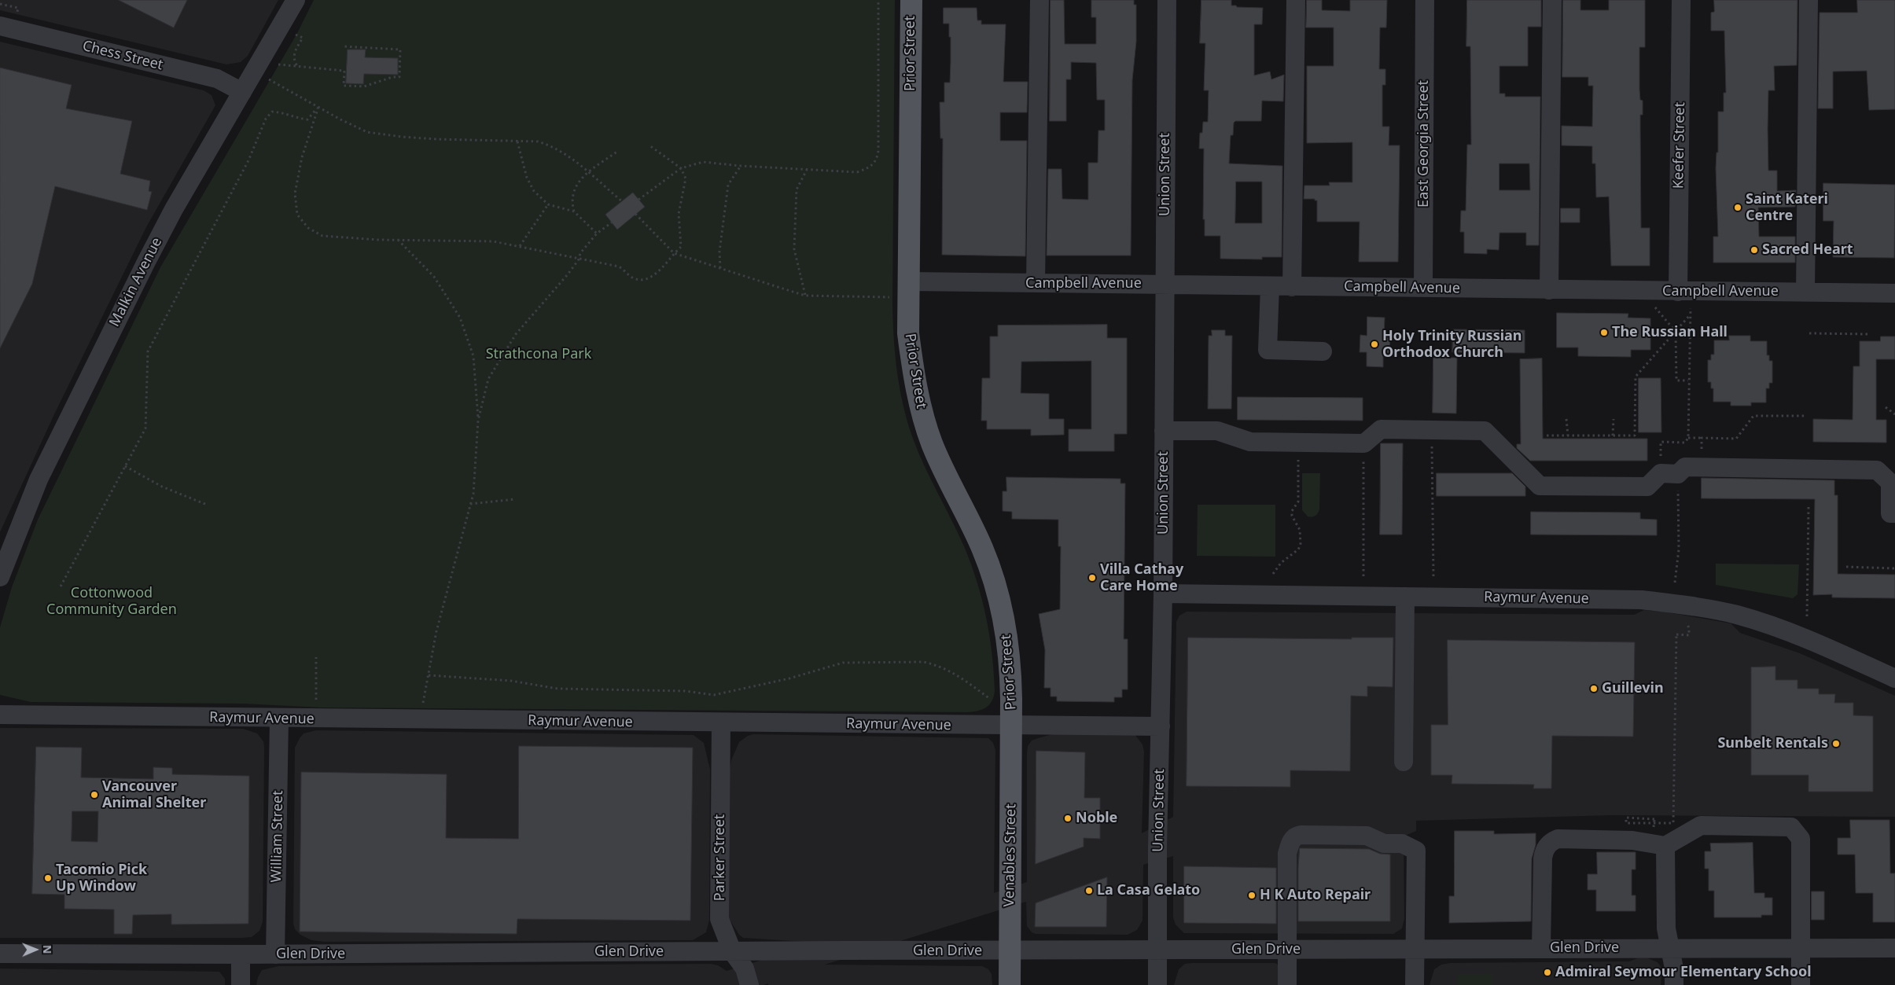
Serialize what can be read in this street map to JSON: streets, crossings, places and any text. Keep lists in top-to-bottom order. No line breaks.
{"streets":{"main road":["Prior Street","Venables Street"],"street":["Chess Street","East Georgia Street","Keefer Street","Union Street","Malkin Avenue","Campbell Avenue","Raymur Avenue","William Street","Parker Street","Glen Drive"]},"crossings":[["Prior Street","Campbell Avenue"],["Prior Street","Raymur Avenue"],["Prior Street","Venables Street"],["Chess Street","Malkin Avenue"],["East Georgia Street","Campbell Avenue"],["Keefer Street","Campbell Avenue"],["Union Street","Campbell Avenue"],["Union Street","Raymur Avenue"],["Union Street","Glen Drive"],["Raymur Avenue","William Street"],["Raymur Avenue","Venables Street"],["Raymur Avenue","Parker Street"],["William Street","Glen Drive"],["Venables Street","Glen Drive"],["Parker Street","Glen Drive"]],"parks":["Strathcona Park","Cottonwood Community Garden"],"places":["Saint Kateri Centre","Sacred Heart","The Russian Hall","Holy Trinity Russian Orthodox Church","Villa Cathay Care Home","Guillevin","Sunbelt Rentals","Vancouver Animal Shelter","Noble","Tacomio Pick Up Window","La Casa Gelato","H K Auto Repair","Admiral Seymour Elementary School"],"north":"right"}
